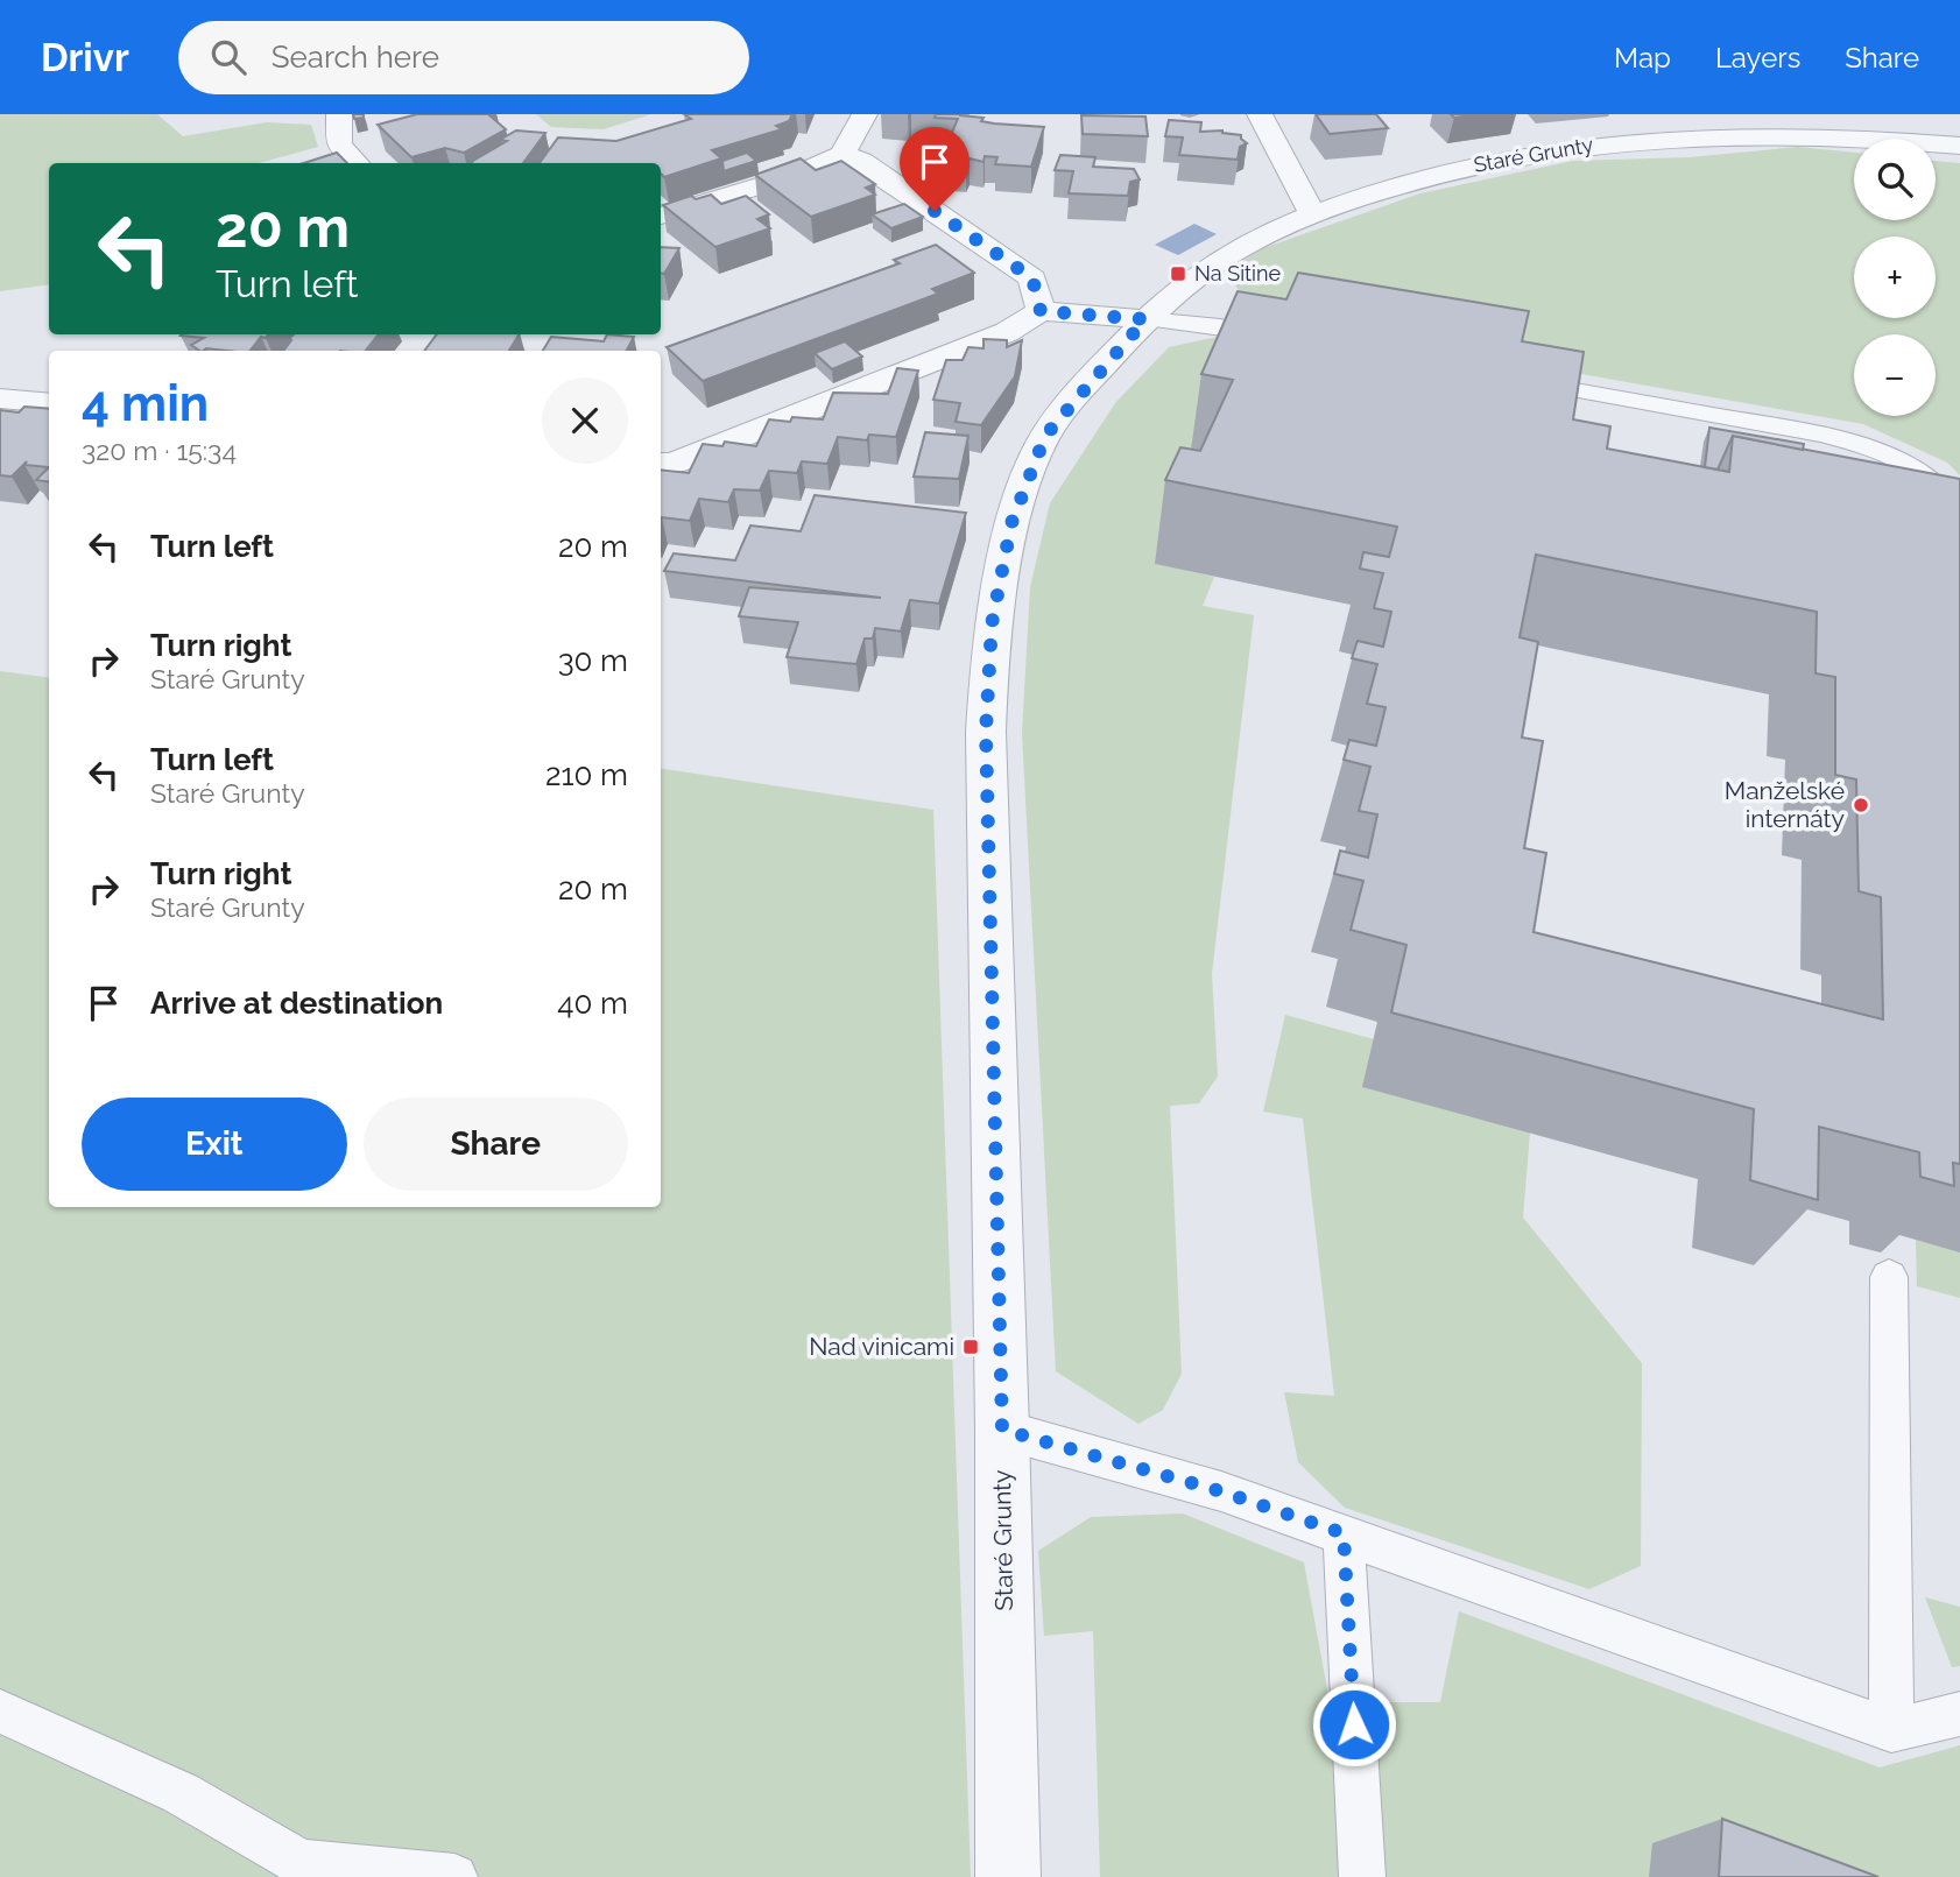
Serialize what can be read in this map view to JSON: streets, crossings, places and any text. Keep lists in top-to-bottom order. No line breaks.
{"streets":{"street":["Staré Grunty"]},"places":{"transit":["Na Sitine","Nad vinicami"],"other":["Manželské internáty"]},"page":{"header":"Drivr","search":"Search here","nav":["Map","Layers","Share"],"map_buttons":["+","−"],"turn":["20 m","Turn left"],"heading":["4 min","320 m · 15:34"],"list":[{"name":"Turn left","value":"20 m"},{"name":"Turn right","note":"Staré Grunty","value":"30 m"},{"name":"Turn left","note":"Staré Grunty","value":"210 m"},{"name":"Turn right","note":"Staré Grunty","value":"20 m"},{"name":"Arrive at destination","value":"40 m"}],"buttons":["Exit","Share"]}}
